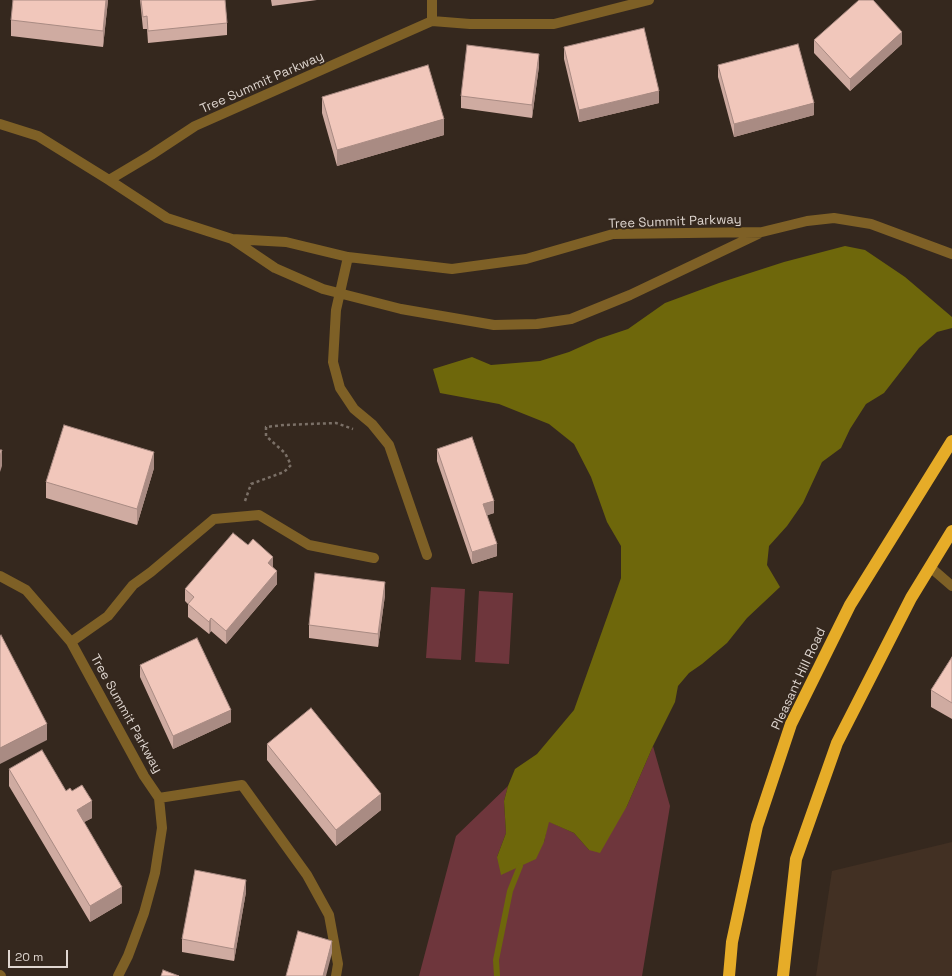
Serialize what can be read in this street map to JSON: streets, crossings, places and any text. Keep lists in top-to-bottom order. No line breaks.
{"streets":{"highway":["Pleasant Hill Road"],"street":["Tree Summit Parkway"]},"scale_bar":"20 m"}
